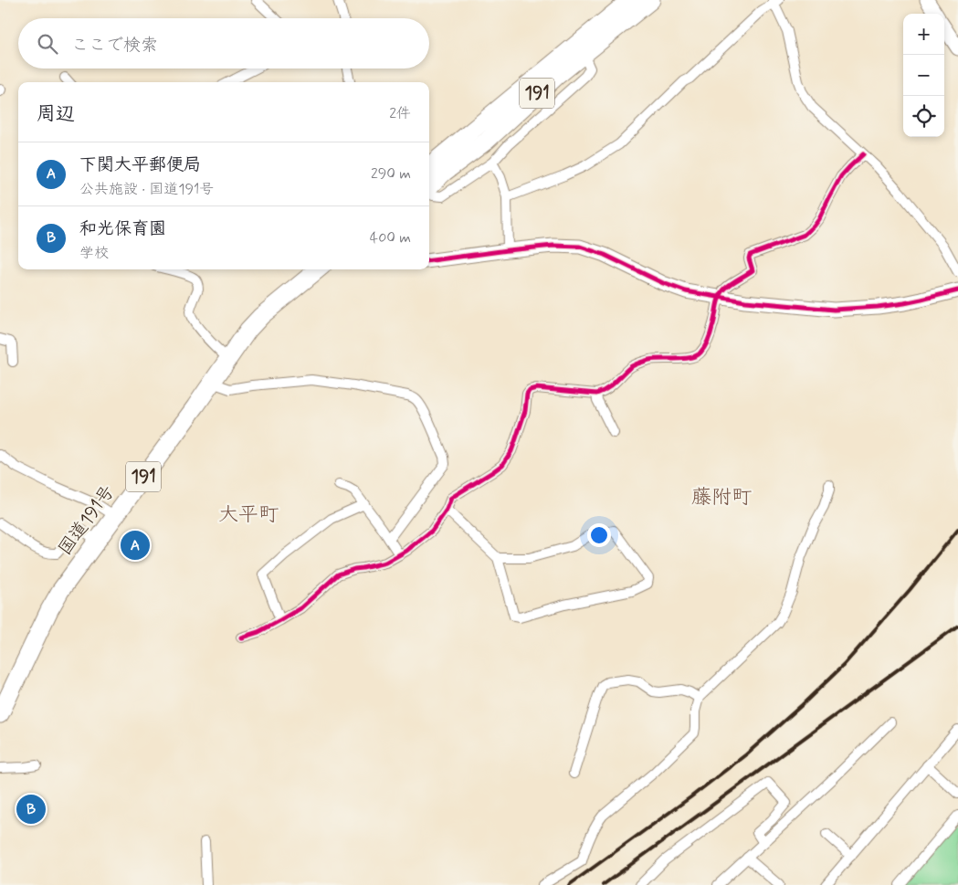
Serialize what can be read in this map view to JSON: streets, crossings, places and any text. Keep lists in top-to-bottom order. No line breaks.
{"streets":{"highway":["191","国道191号"]},"districts":["藤附町","大平町"],"page":{"map_buttons":["+","−"],"search":"ここで検索","heading":["周辺","2件"],"list":[{"mark":"A","name":"下関大平郵便局","note":"公共施設 · 国道191号","value":"290 m"},{"mark":"B","name":"和光保育園","note":"学校","value":"400 m"}],"pins":["A","B"]}}
